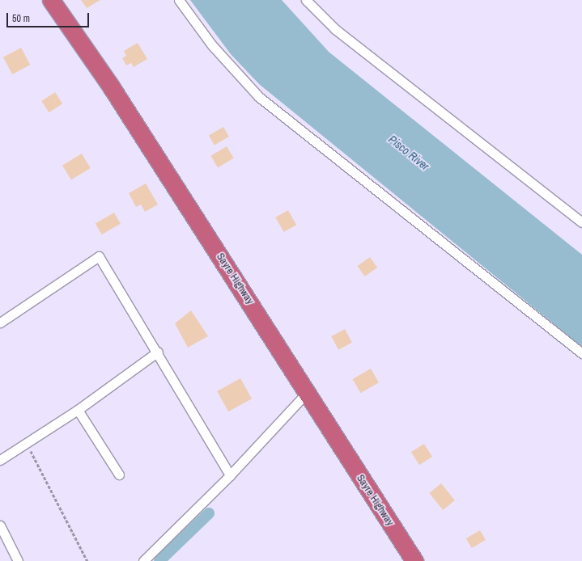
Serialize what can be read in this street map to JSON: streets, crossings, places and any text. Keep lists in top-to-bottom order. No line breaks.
{"streets":{"highway":["Sayre Highway"]},"water":["Pisco River"],"scale_bar":"50 m"}
